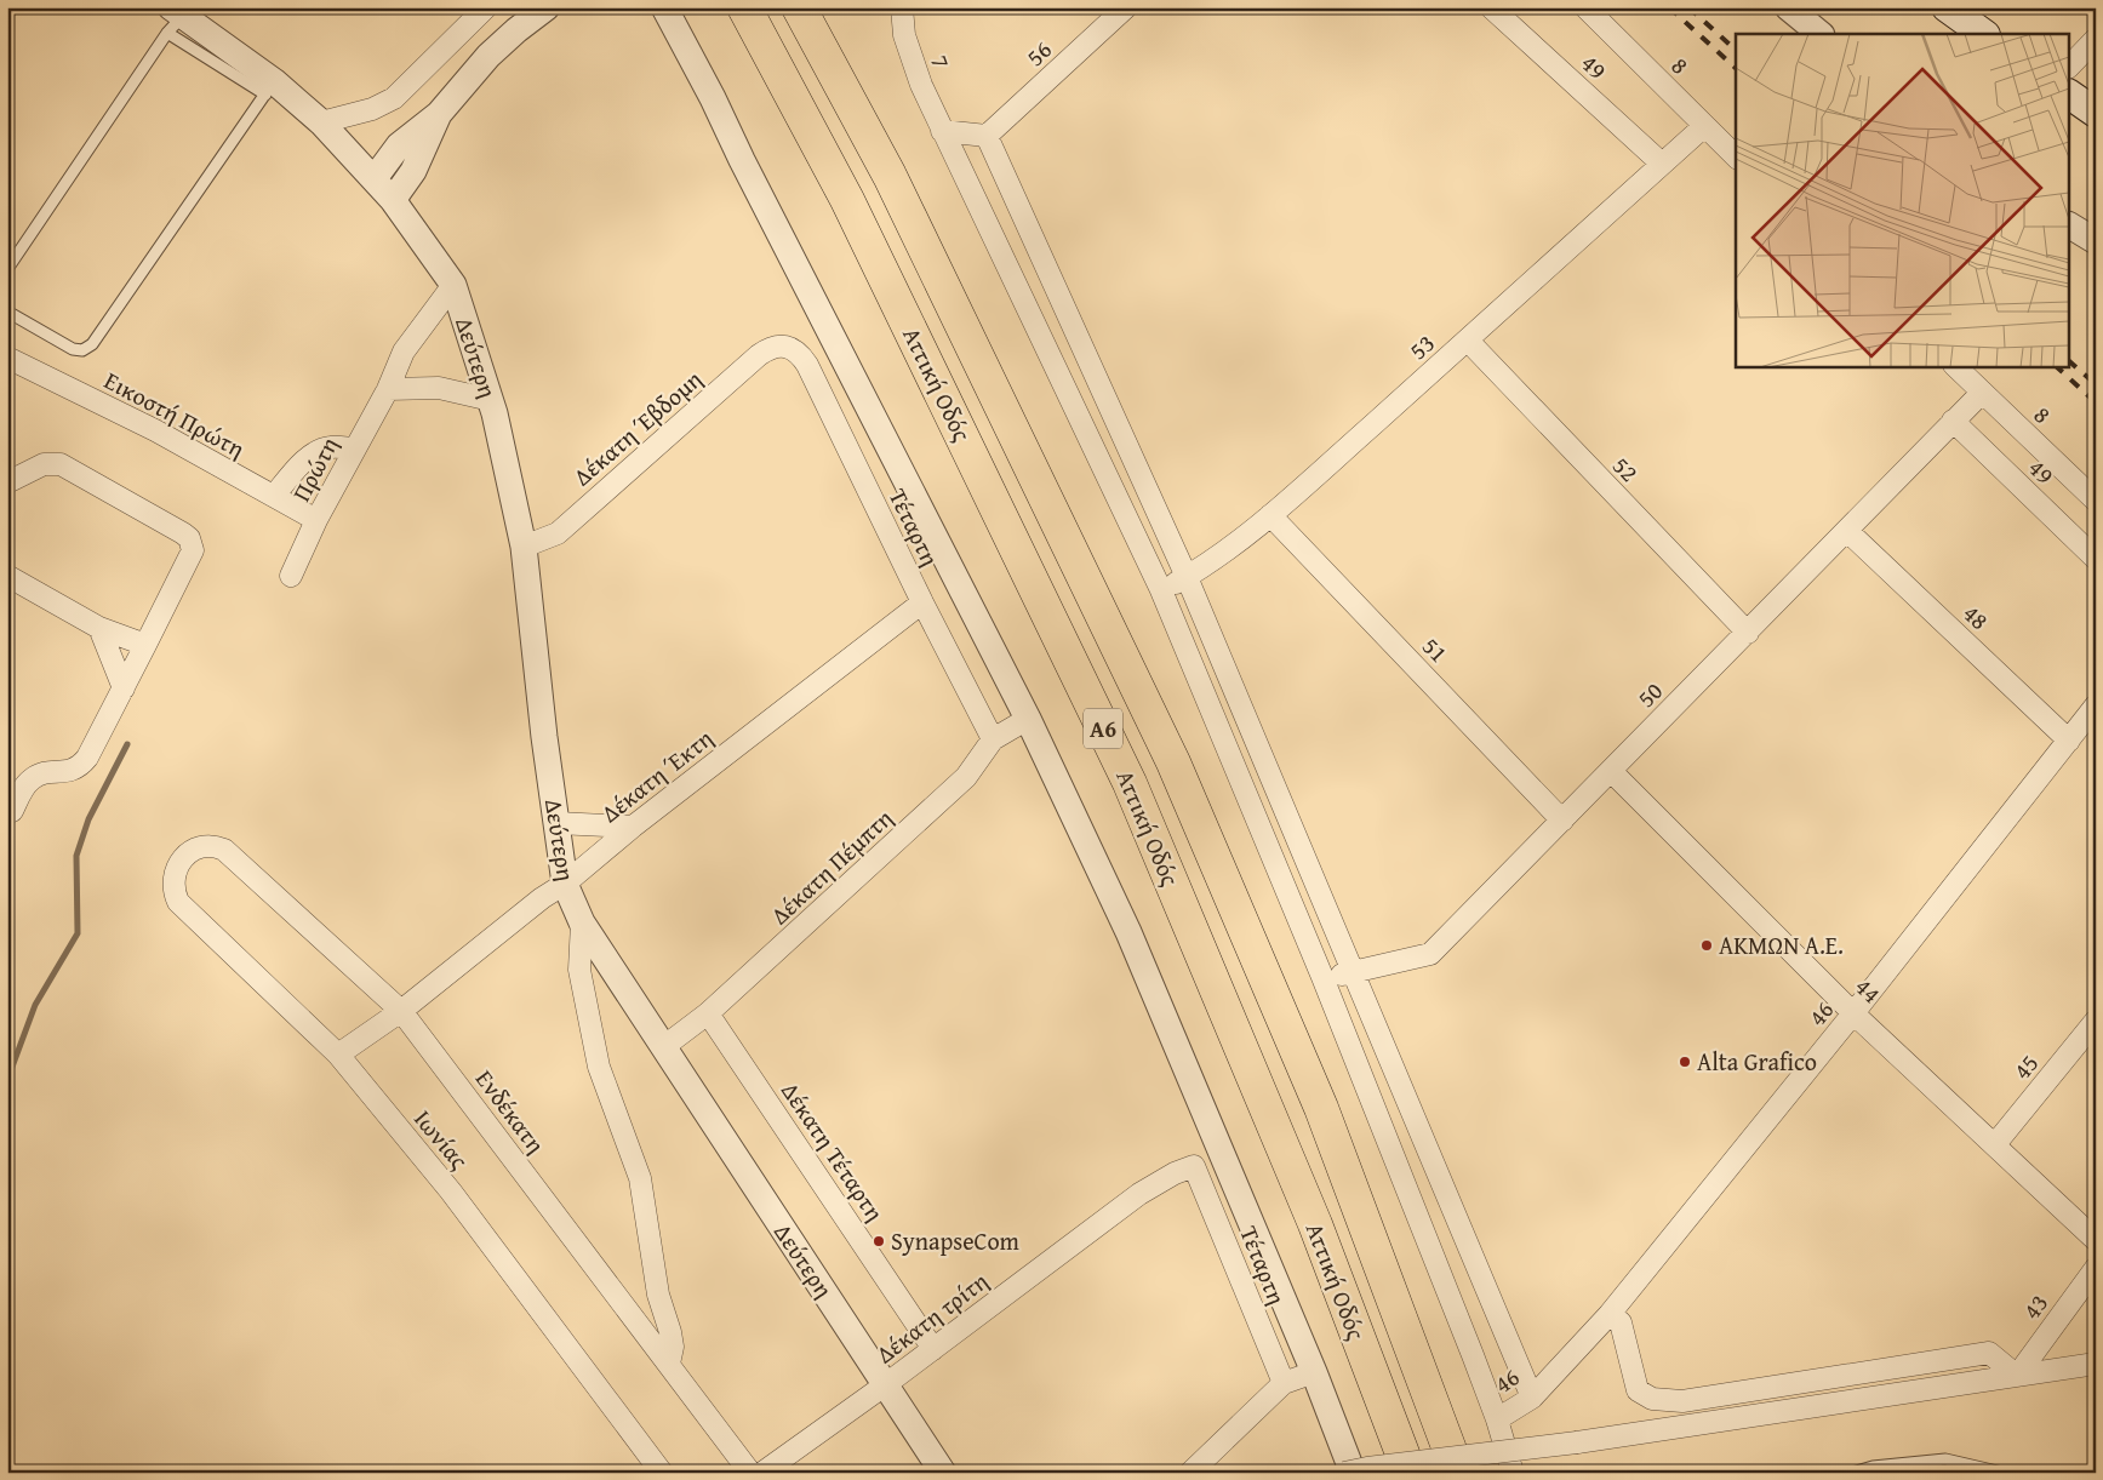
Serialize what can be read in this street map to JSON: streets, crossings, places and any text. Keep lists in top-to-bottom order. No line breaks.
{"streets":{"highway":["Αττική Οδός","Α6"],"street":["56","7","8","49","53","Δεύτερη","Εικοστή Πρώτη","Δέκατη Έβδομη","Πρώτη","52","Τέταρτη","48","51","50","Δέκατη Έκτη","Δέκατη Πέμπτη","44","46","45","Ενδέκατη","Ιωνίας","Δέκατη Τέταρτη","43","Δέκατη τρίτη"]},"crossings":[["7","53"],["7","50"],["7","46"],["8","53"],["8","50"],["49","53"],["49","50"],["53","52"],["53","51"],["Δεύτερη","Δέκατη Έβδομη"],["Δεύτερη","Πρώτη"],["Δεύτερη","Δέκατη Έκτη"],["Δεύτερη","Δέκατη Πέμπτη"],["Δεύτερη","Δέκατη τρίτη"],["Εικοστή Πρώτη","Πρώτη"],["Δέκατη Έβδομη","Τέταρτη"],["52","50"],["Τέταρτη","Δέκατη Έκτη"],["Τέταρτη","Δέκατη Πέμπτη"],["Τέταρτη","Δέκατη τρίτη"],["48","50"],["48","46"],["51","50"],["50","44"],["Δέκατη Έκτη","Ενδέκατη"],["Δέκατη Έκτη","Ιωνίας"],["Δέκατη Πέμπτη","Δέκατη Τέταρτη"],["44","46"],["44","45"],["Ενδέκατη","Ιωνίας"],["Δέκατη Τέταρτη","Δέκατη τρίτη"]],"places":["ΑΚΜΩΝ Α.Ε.","Alta Grafico","SynapseCom"]}
